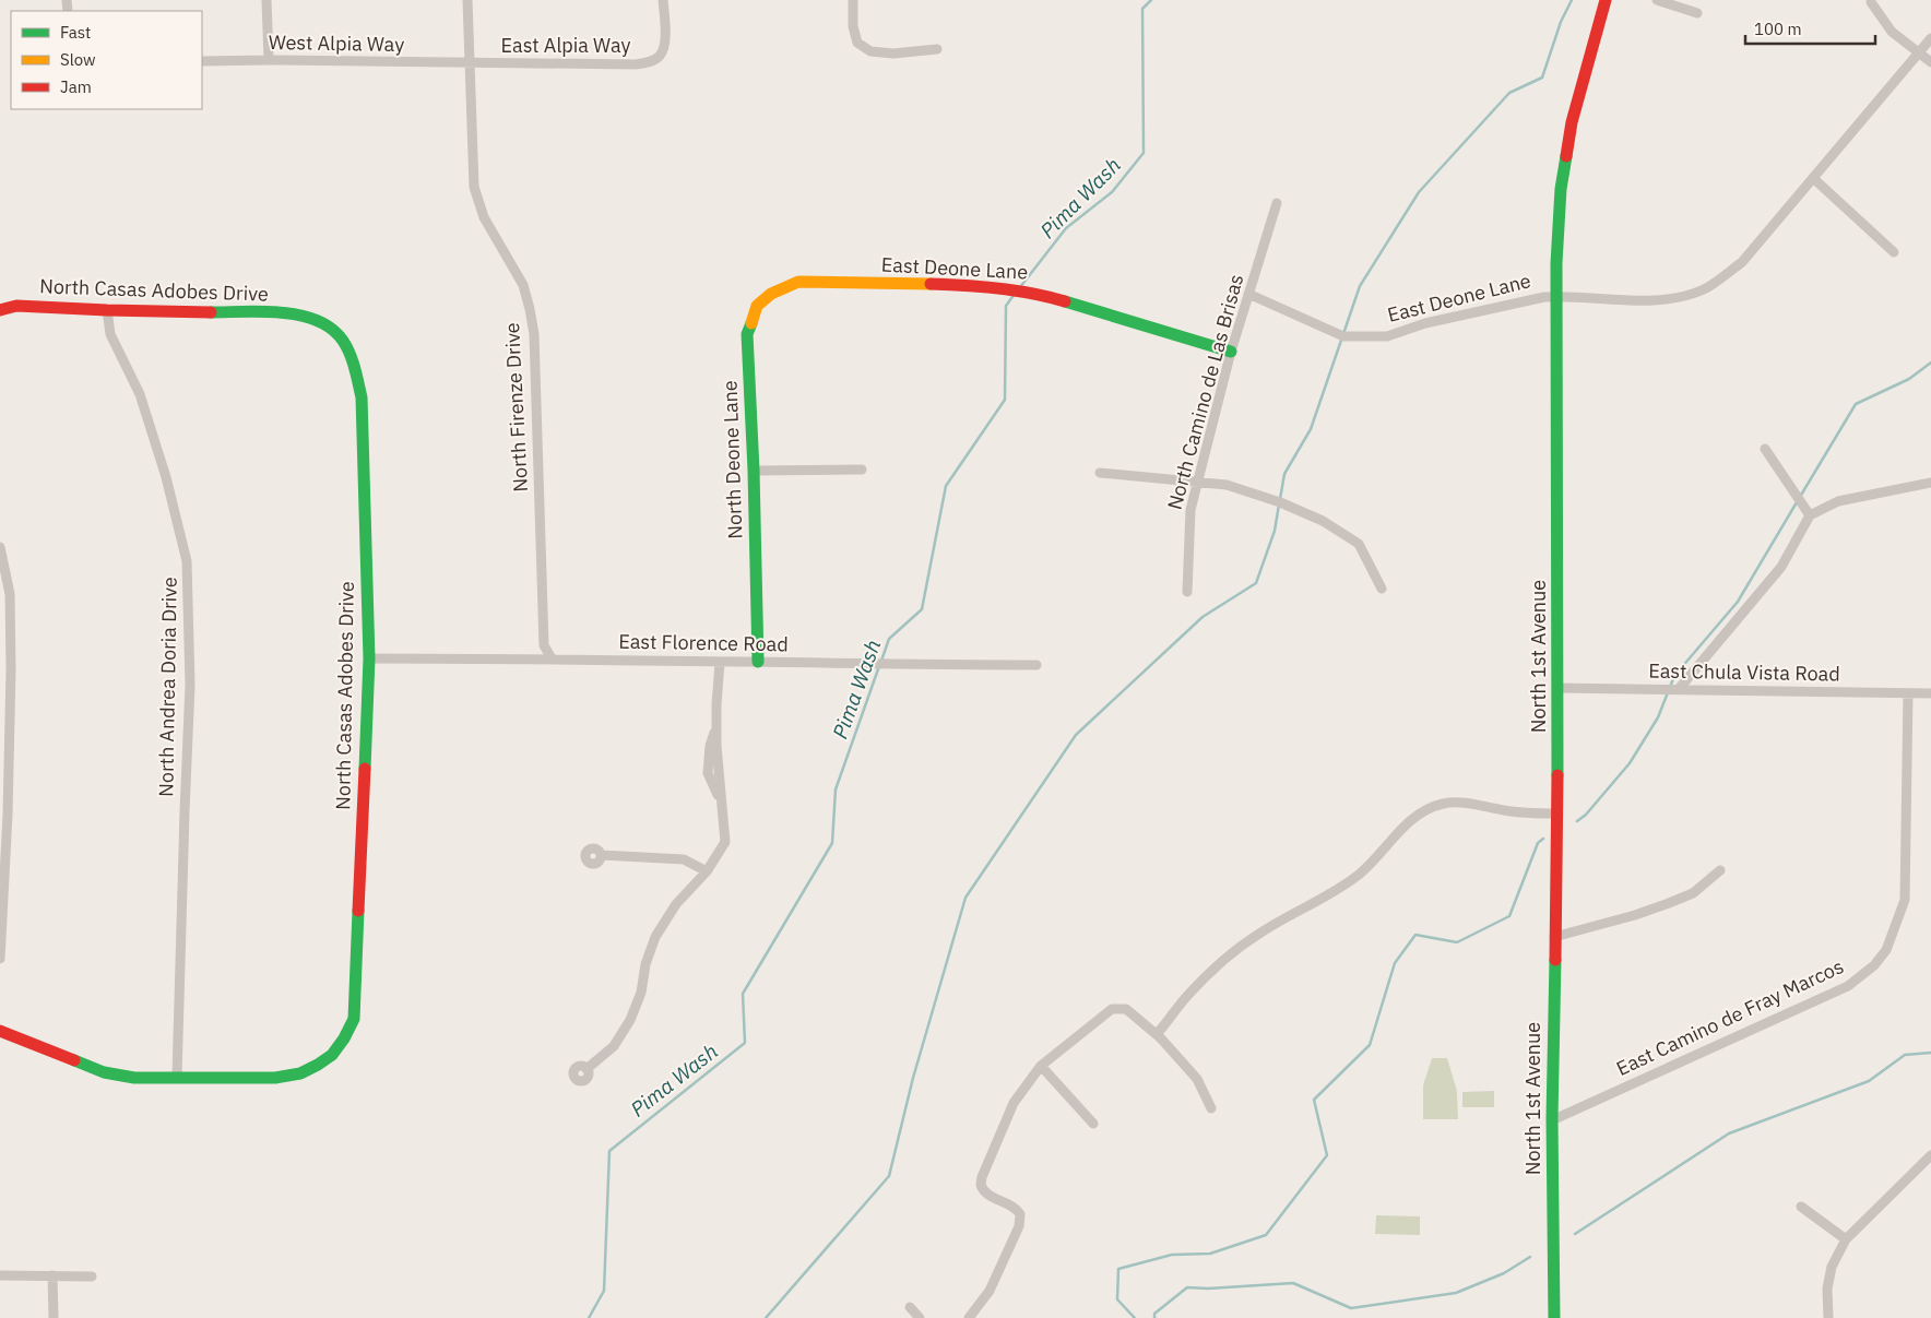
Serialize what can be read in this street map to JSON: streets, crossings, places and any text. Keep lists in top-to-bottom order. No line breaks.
{"streets":{"street":["West Alpia Way","East Alpia Way","East Deone Lane","North Casas Adobes Drive","North Camino de Las Brisas","North Firenze Drive","North Deone Lane","East Florence Road","North 1st Avenue","East Chula Vista Road","North Andrea Doria Drive","East Camino de Fray Marcos"]},"crossings":[["West Alpia Way","East Alpia Way"],["West Alpia Way","North Firenze Drive"],["East Alpia Way","North Firenze Drive"],["East Deone Lane","North Camino de Las Brisas"],["East Deone Lane","North Deone Lane"],["East Deone Lane","North 1st Avenue"],["North Casas Adobes Drive","East Florence Road"],["North Casas Adobes Drive","North Andrea Doria Drive"],["North Firenze Drive","East Florence Road"],["North Deone Lane","East Florence Road"],["North 1st Avenue","East Chula Vista Road"],["North 1st Avenue","East Camino de Fray Marcos"],["East Chula Vista Road","East Camino de Fray Marcos"]],"water":["Pima Wash"],"legend":["Fast","Slow","Jam"],"scale_bar":"100 m"}
